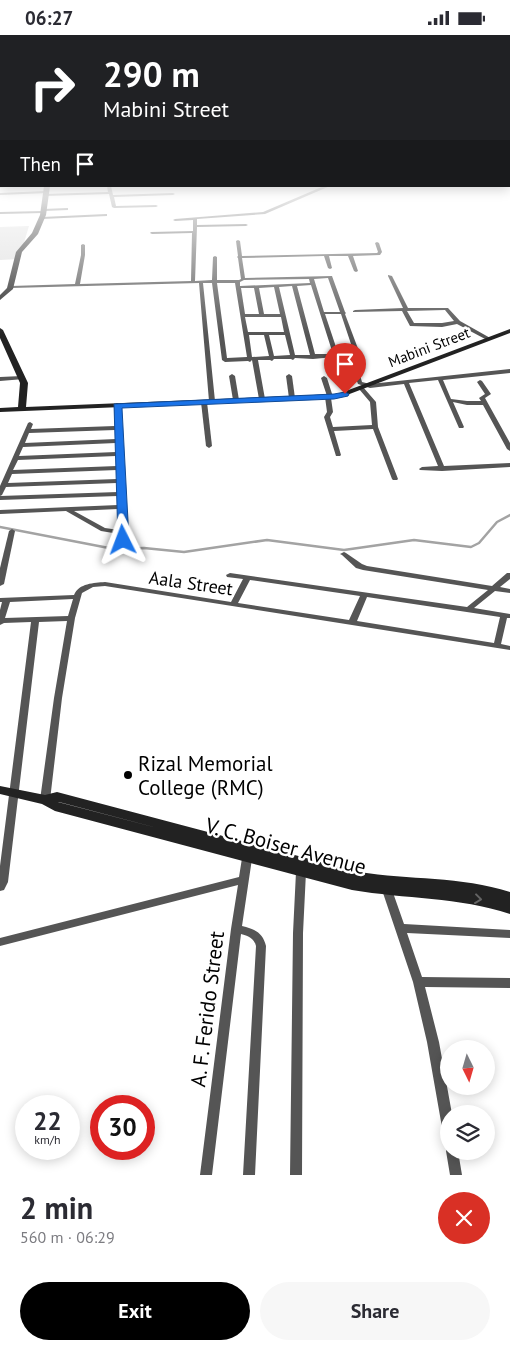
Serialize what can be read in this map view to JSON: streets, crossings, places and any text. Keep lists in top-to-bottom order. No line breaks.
{"streets":{"street":["Mabini Street","Aala Street","V. C. Boiser Avenue","A. F. Ferido Street"]},"crossings":[["V. C. Boiser Avenue","A. F. Ferido Street"]],"places":["Rizal Memorial College (RMC)"],"north":"bottom","page":{"status":"06:27","turn":["290 m","Mabini Street"],"then":"Then","speed":"22 km/h","limit":"30","heading":["2 min","560 m · 06:29"],"buttons":["Exit","Share"]}}
